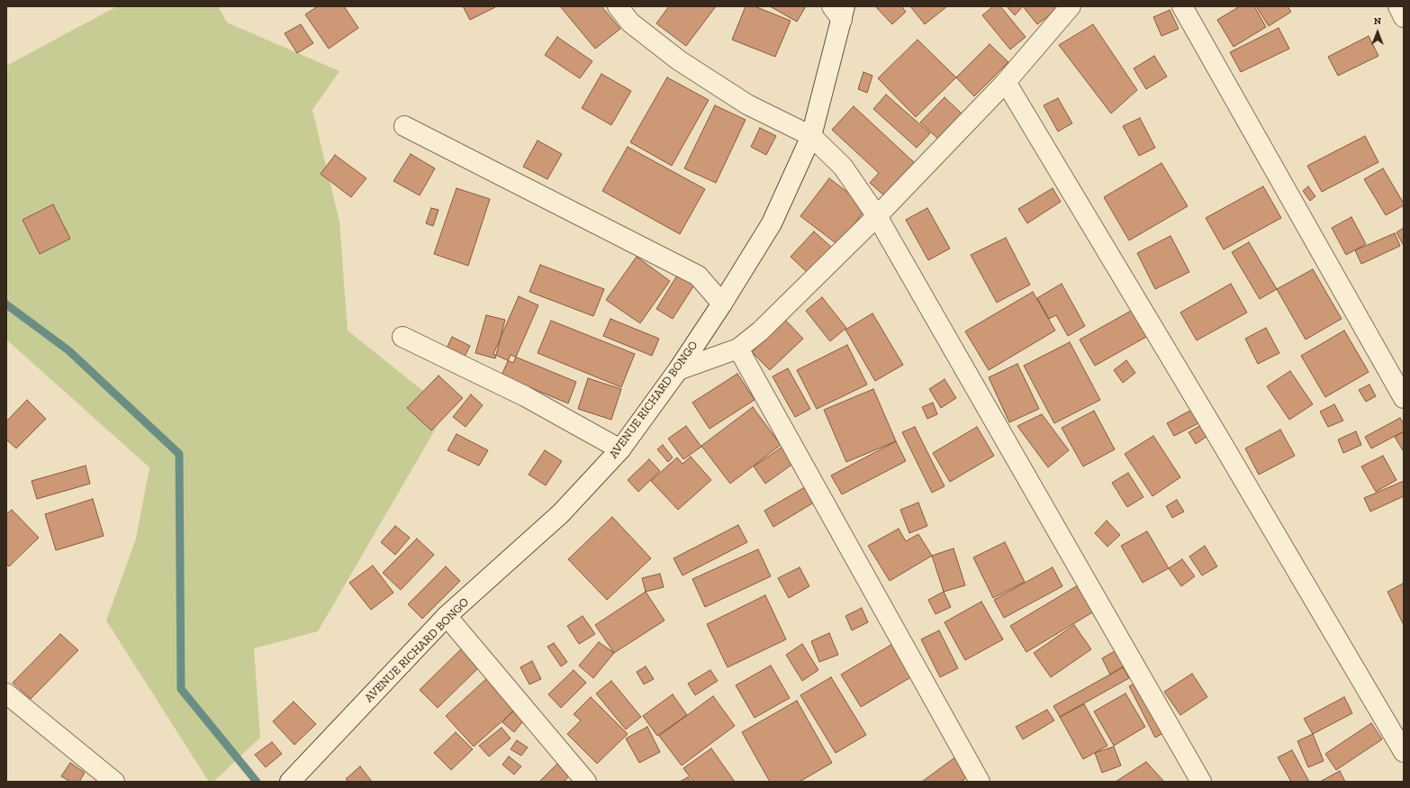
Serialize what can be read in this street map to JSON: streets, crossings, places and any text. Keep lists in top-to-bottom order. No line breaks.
{"streets":{"street":["AVENUE RICHARD BONGO"]},"north":"top"}
